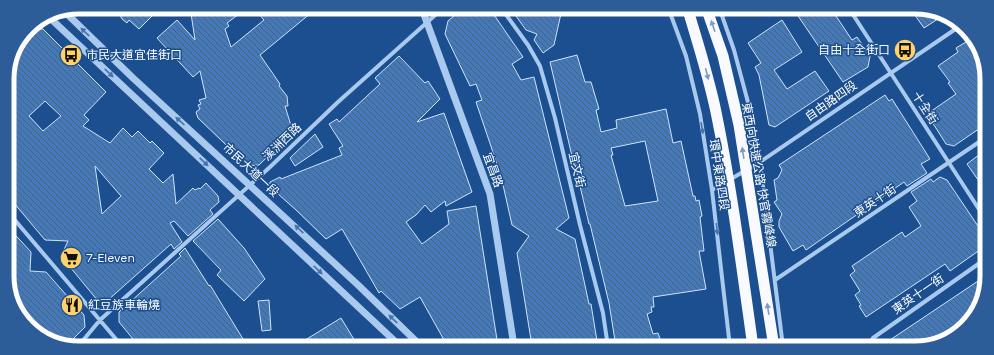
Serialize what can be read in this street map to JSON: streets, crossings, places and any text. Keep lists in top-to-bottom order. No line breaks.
{"streets":{"highway":["東西向快速公路 快官霧峰線"],"street":["自由路四段","十全街","溪洲西路","市民大道一段","宜昌路","宜文街","環中東路四段","東英十街","東英十一街"]},"crossings":[["自由路四段","十全街"],["自由路四段","環中東路四段"],["十全街","東英十街"],["溪洲西路","市民大道一段"],["溪洲西路","宜昌路"]],"one_way":["環中東路四段"],"places":{"bus stop":["自由十全街口","市民大道宜佳街口"],"supermarket":["7-Eleven"],"restaurant":["紅豆族車輪燒"]}}
